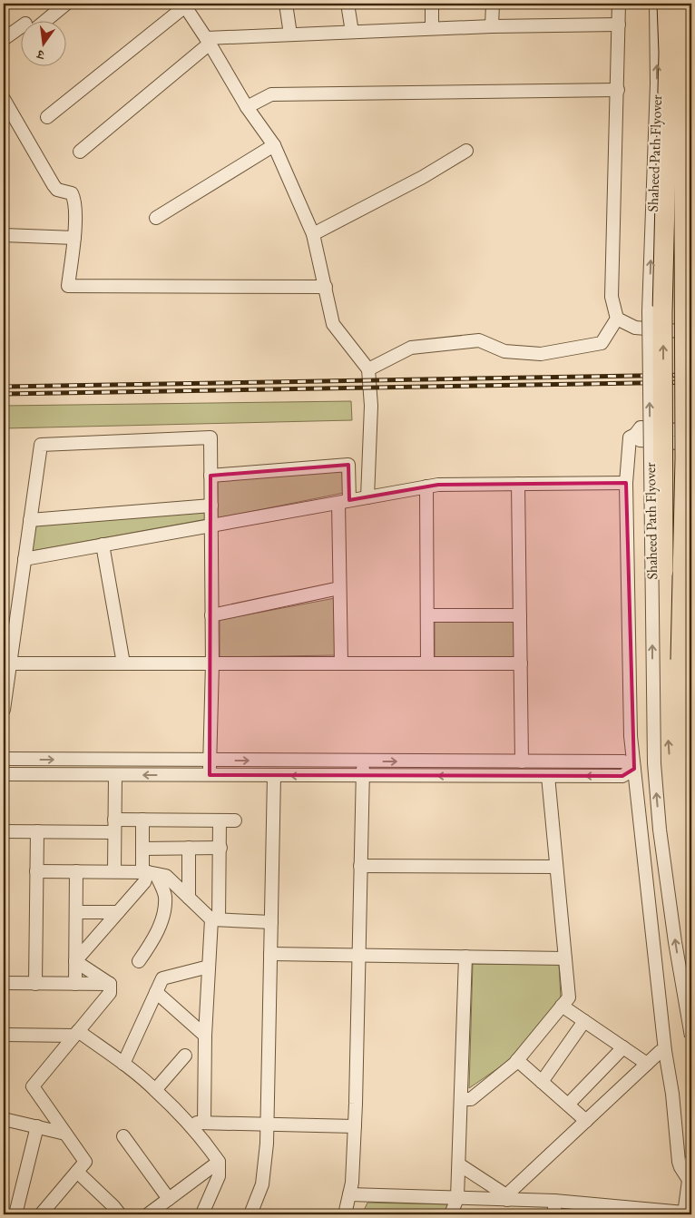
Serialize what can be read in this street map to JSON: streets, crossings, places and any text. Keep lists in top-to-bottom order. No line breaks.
{"streets":{"highway":["Shaheed Path Flyover"]},"north":"bottom"}
